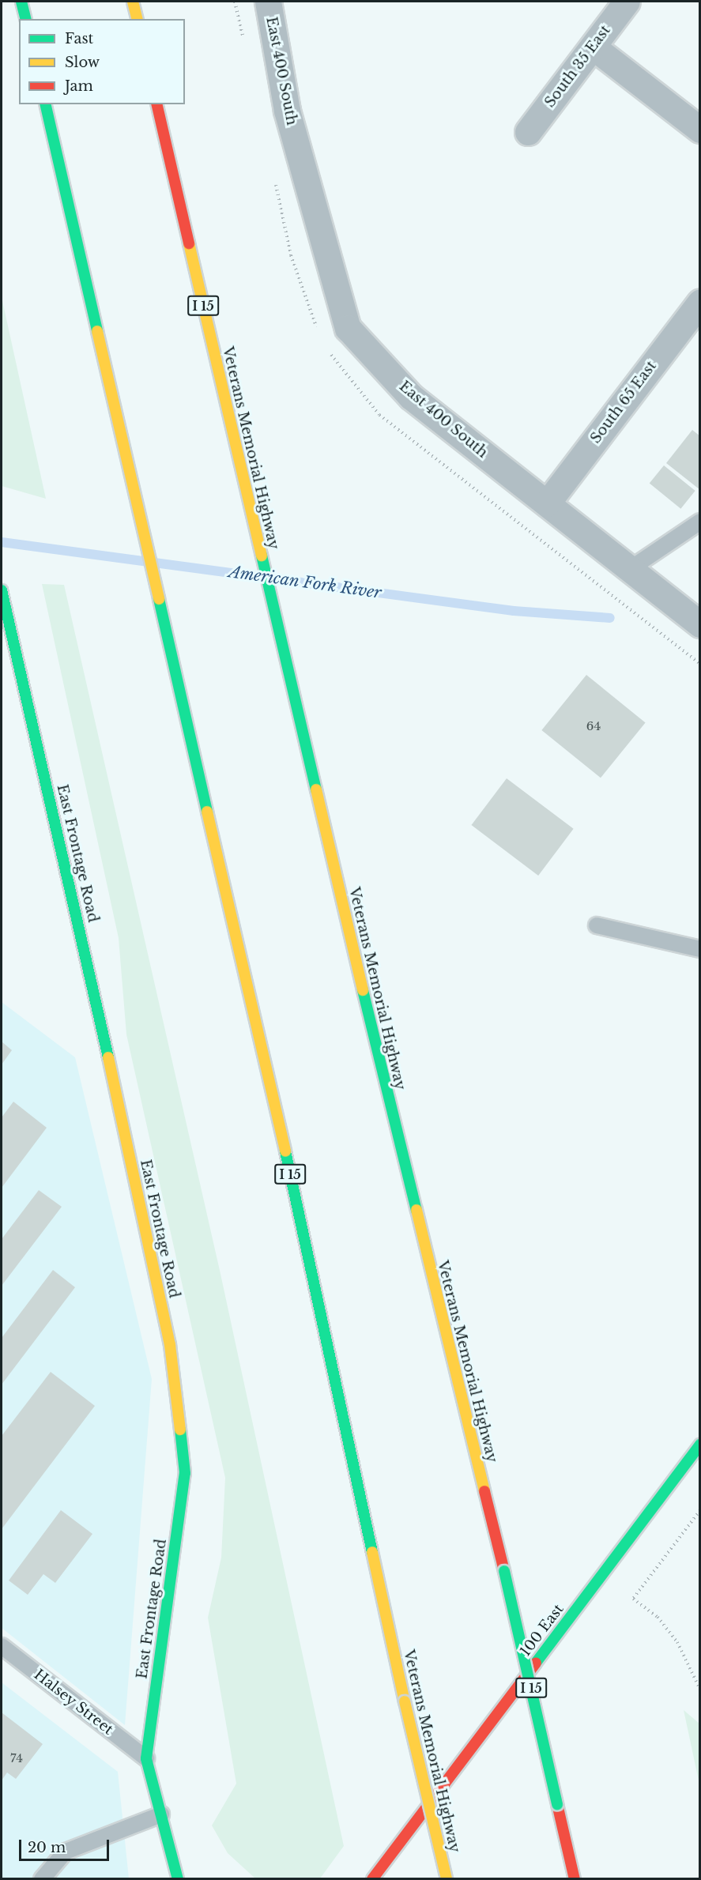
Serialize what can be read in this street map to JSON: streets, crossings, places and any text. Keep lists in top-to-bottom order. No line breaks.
{"streets":{"main road":["I 15","Veterans Memorial Highway","East Frontage Road","100 East"],"street":["South 35 East","East 400 South","South 65 East"],"lane":["Halsey Street"]},"crossings":[["East 400 South","South 65 East"],["East Frontage Road","Halsey Street"]],"water":["American Fork River"],"house_numbers":["64","74"],"legend":["Fast","Slow","Jam"],"scale_bar":"20 m"}
